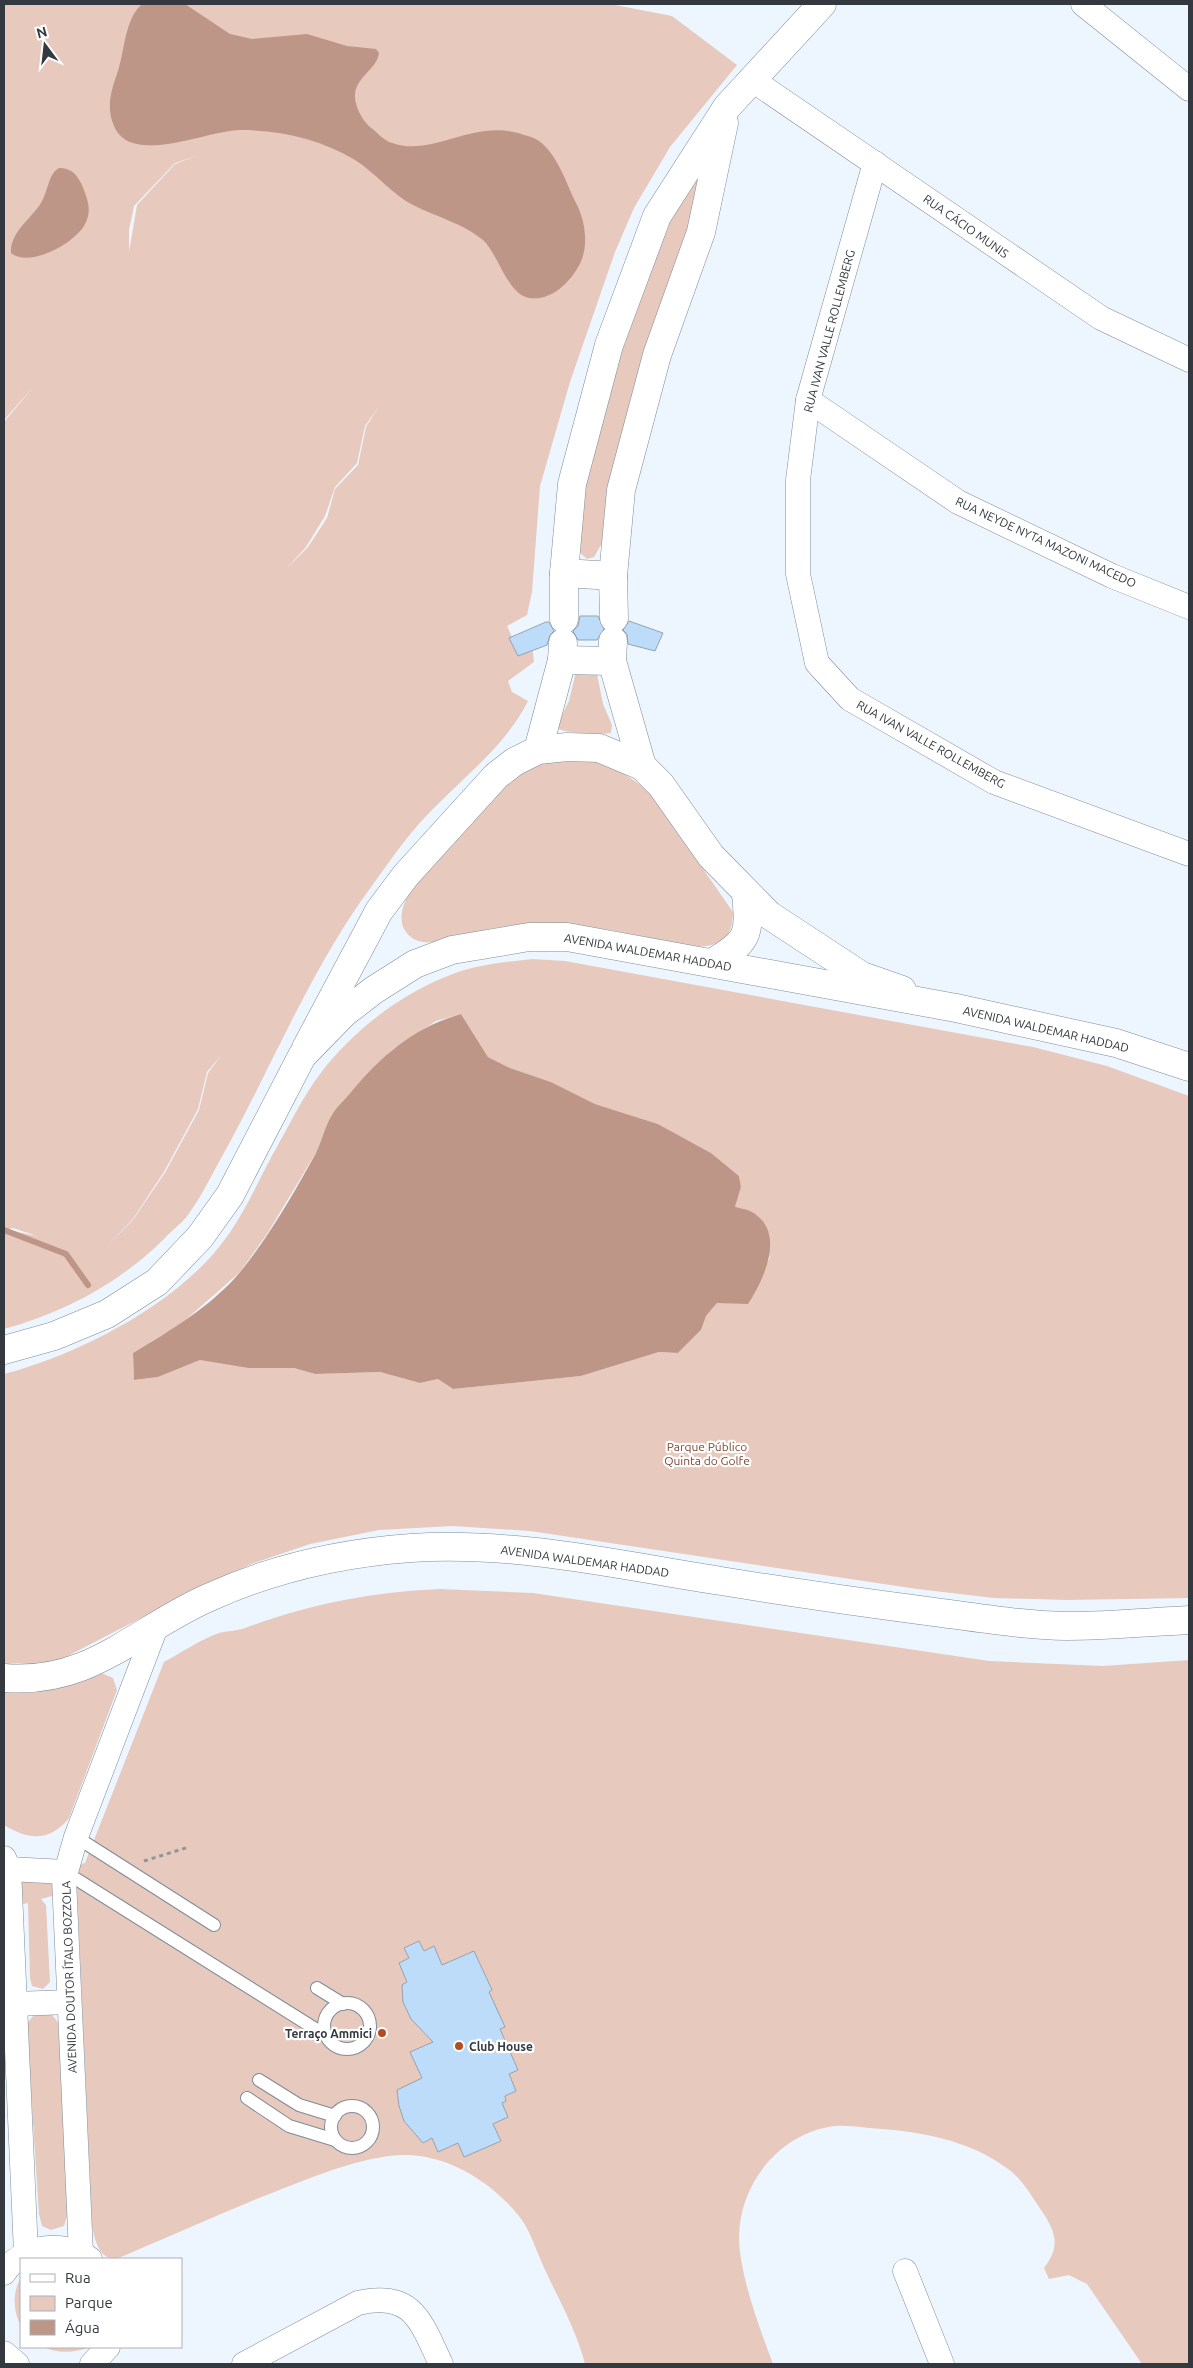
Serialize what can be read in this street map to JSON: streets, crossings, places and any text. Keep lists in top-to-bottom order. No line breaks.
{"streets":{"main road":["AVENIDA WALDEMAR HADDAD"],"street":["RUA CÁCIO MUNIS","RUA IVAN VALLE ROLLEMBERG","RUA NEYDE NYTA MAZONI MACEDO","AVENIDA DOUTOR ÍTALO BOZZOLA"]},"crossings":[["RUA CÁCIO MUNIS","RUA IVAN VALLE ROLLEMBERG"],["RUA IVAN VALLE ROLLEMBERG","RUA NEYDE NYTA MAZONI MACEDO"],["AVENIDA WALDEMAR HADDAD","AVENIDA DOUTOR ÍTALO BOZZOLA"]],"parks":["Parque Público Quinta do Golfe"],"places":["Terraço Ammici","Club House"],"legend":["Rua","Parque","Água"],"north":"top"}
